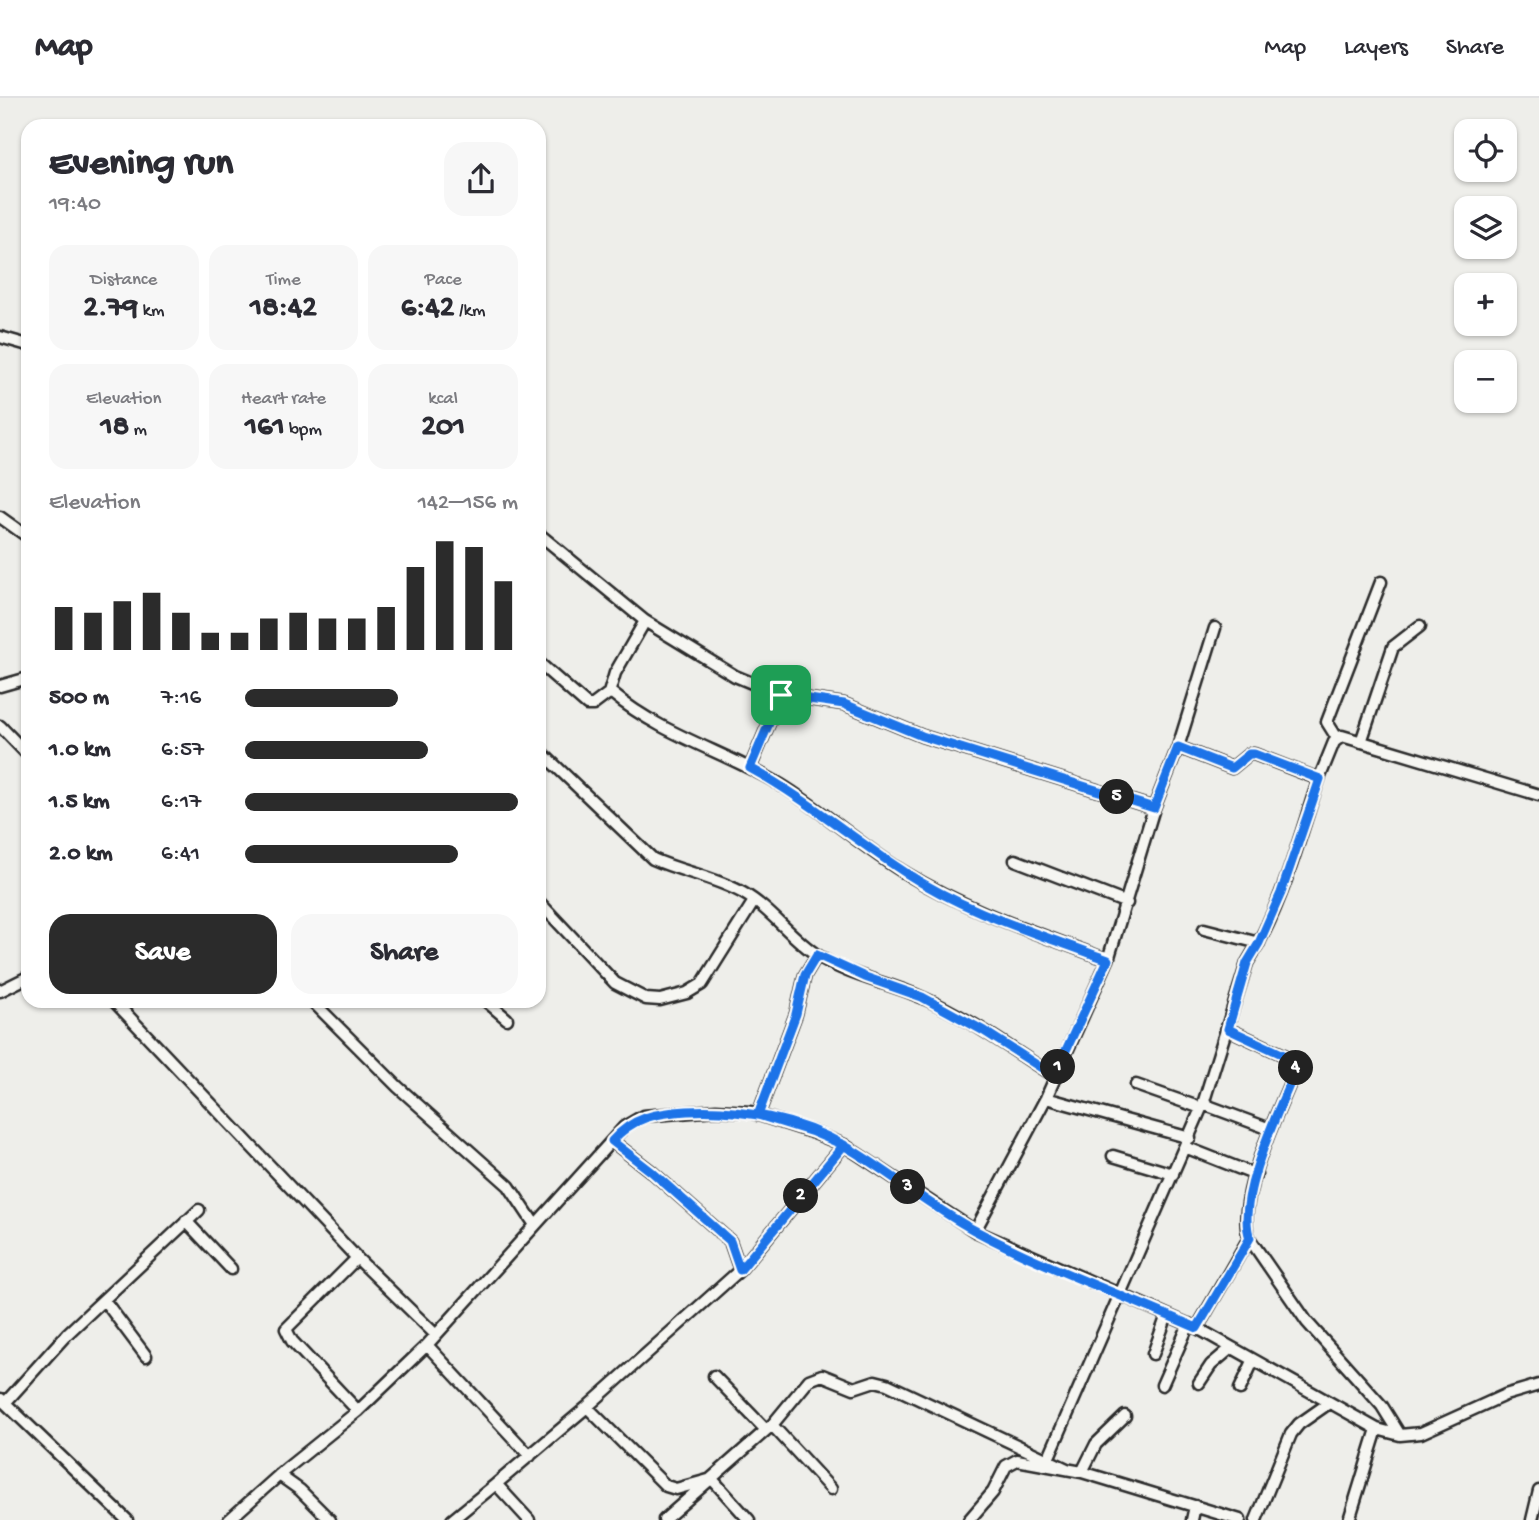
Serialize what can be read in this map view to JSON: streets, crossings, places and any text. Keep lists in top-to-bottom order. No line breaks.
{"page":{"header":"Map","nav":["Map","Layers","Share"],"map_buttons":["+","−"],"heading":["Evening run","19:40"],"stats":[["Distance","2.79 km"],["Time","18:42"],["Pace","6:42 /km"],["Elevation","18 m"],["Heart rate","161 bpm"],["kcal","201"]],"chart":["Elevation","142–156 m"],"list":[{"name":"500 m","note":"7:16"},{"name":"1.0 km","note":"6:57"},{"name":"1.5 km","note":"6:17"},{"name":"2.0 km","note":"6:41"}],"pins":["5","1","4","3","2"],"buttons":["Save","Share"]}}
